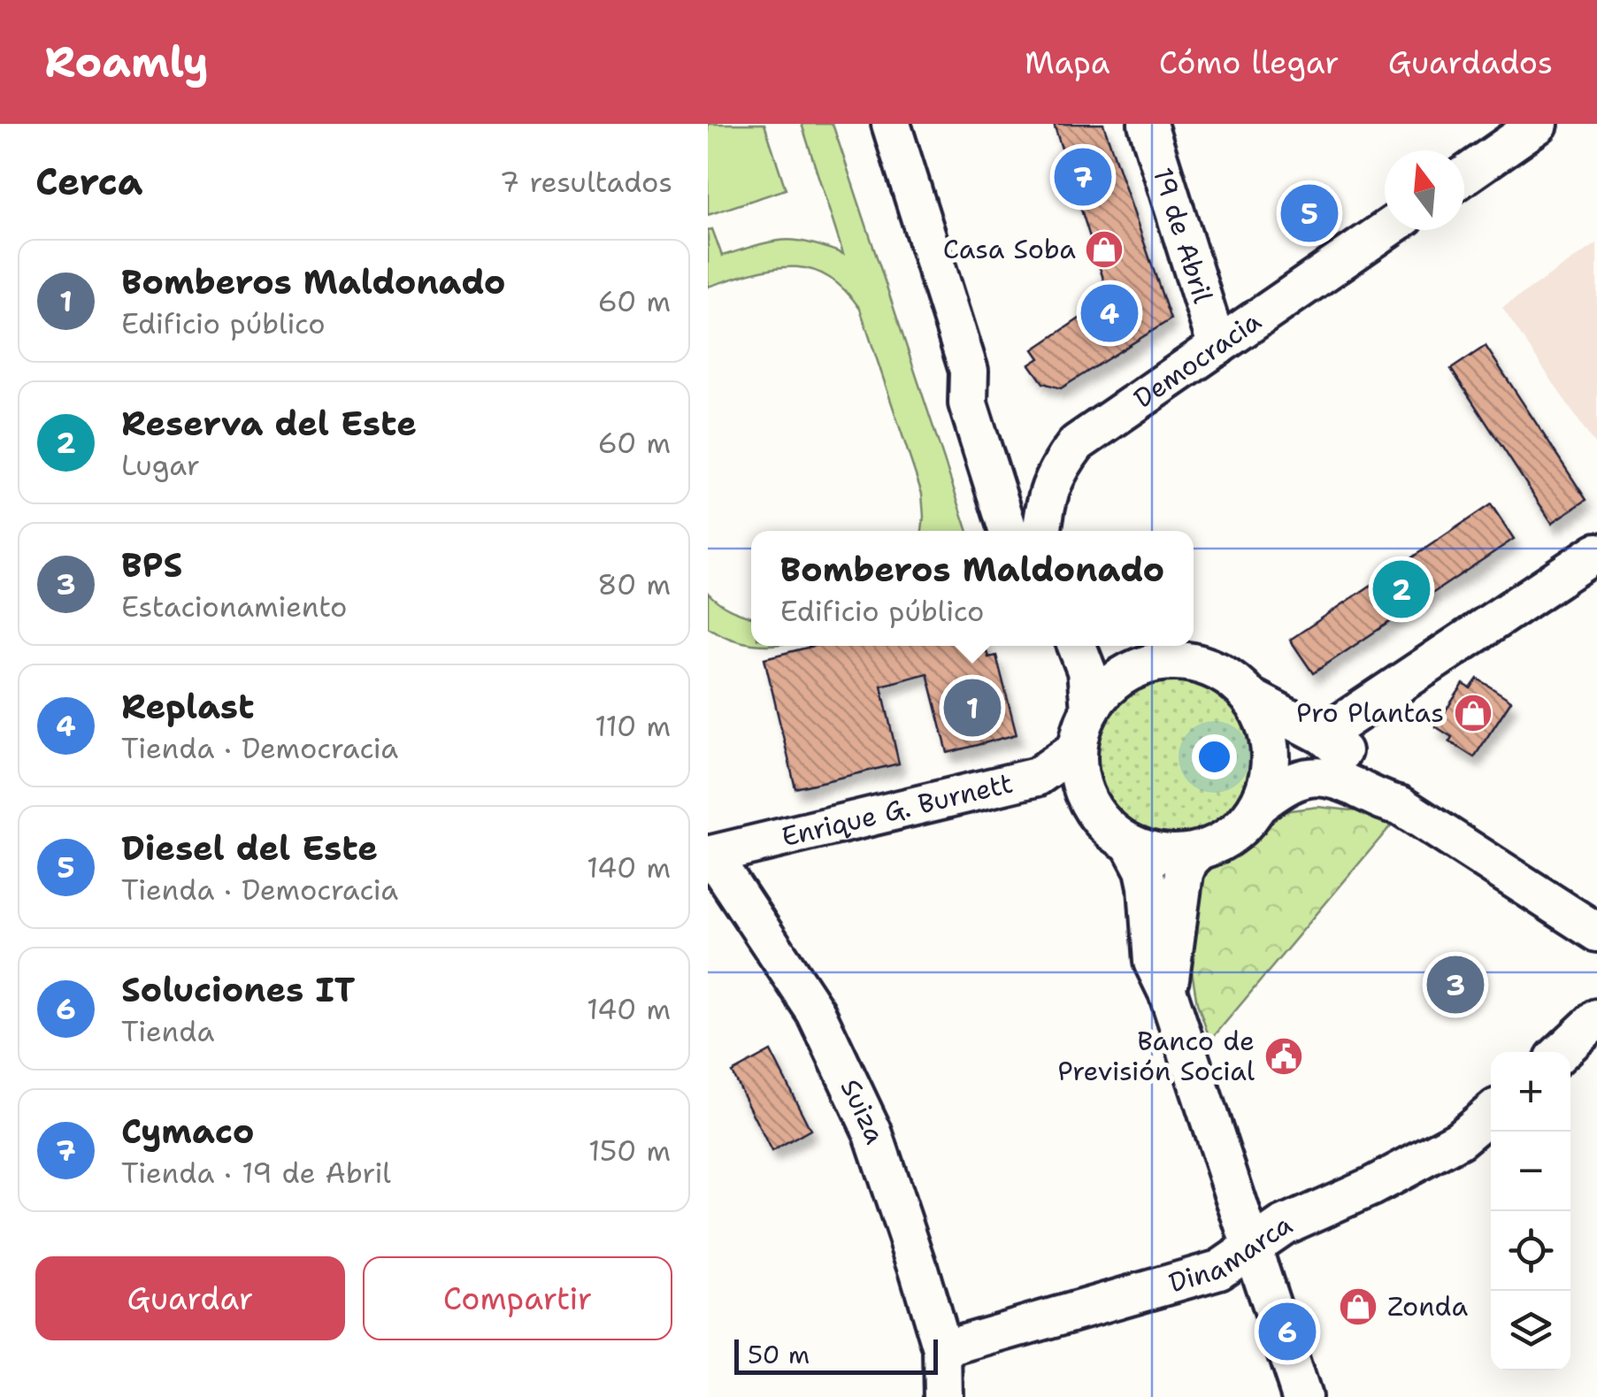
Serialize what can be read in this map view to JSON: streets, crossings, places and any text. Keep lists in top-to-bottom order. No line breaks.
{"streets":{"street":["19 de Abril","Democracia","Enrique G. Burnett","Suiza","Dinamarca"]},"crossings":[["19 de Abril","Democracia"],["Enrique G. Burnett","Suiza"],["Suiza","Dinamarca"]],"places":{"shop":["Casa Soba","Pro Plantas","Zonda"],"public building":["Banco de Previsión Social"]},"scale_bar":"50 m","north":"top","page":{"header":"Roamly","nav":["Mapa","Cómo llegar","Guardados"],"heading":["Cerca","7 resultados"],"pins":["7","5","4","2","1","3","6"],"list":[{"mark":"1","name":"Bomberos Maldonado","note":"Edificio público","value":"60 m"},{"mark":"2","name":"Reserva del Este","note":"Lugar","value":"60 m"},{"mark":"3","name":"BPS","note":"Estacionamiento","value":"80 m"},{"mark":"4","name":"Replast","note":"Tienda · Democracia","value":"110 m"},{"mark":"5","name":"Diesel del Este","note":"Tienda · Democracia","value":"140 m"},{"mark":"6","name":"Soluciones IT","note":"Tienda","value":"140 m"},{"mark":"7","name":"Cymaco","note":"Tienda · 19 de Abril","value":"150 m"}],"popup":["Bomberos Maldonado","Edificio público"],"map_buttons":["+","−"],"buttons":["Guardar","Compartir"],"scale":"50 m"}}
